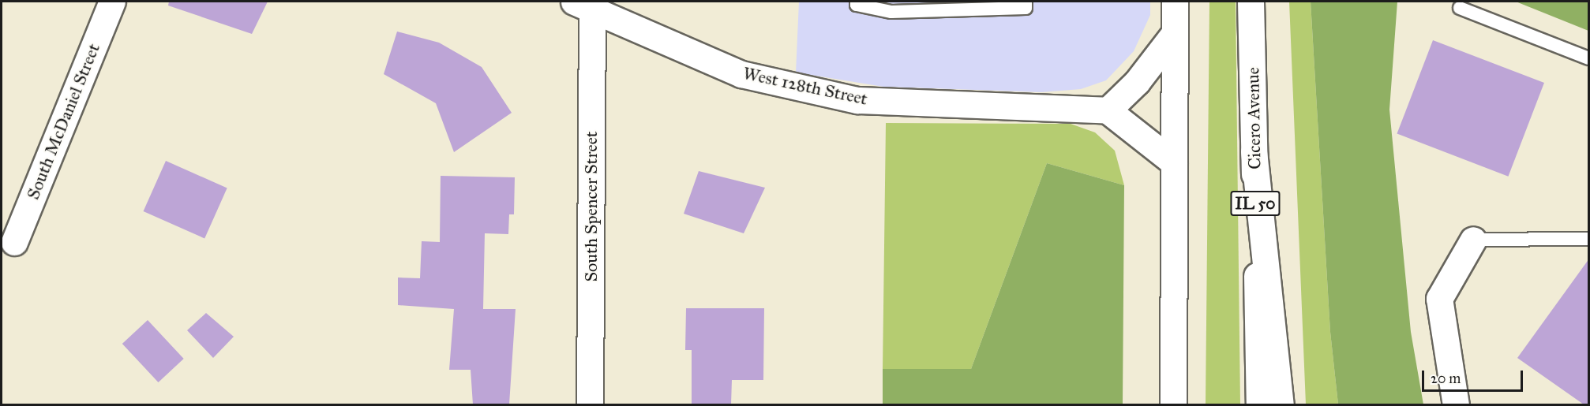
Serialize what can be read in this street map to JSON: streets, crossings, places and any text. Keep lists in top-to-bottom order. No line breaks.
{"streets":{"main road":["West 128th Street","Cicero Avenue","South McDaniel Street","IL 50","South Spencer Street"]},"crossings":[["West 128th Street","South Spencer Street"]],"scale_bar":"20 m"}
